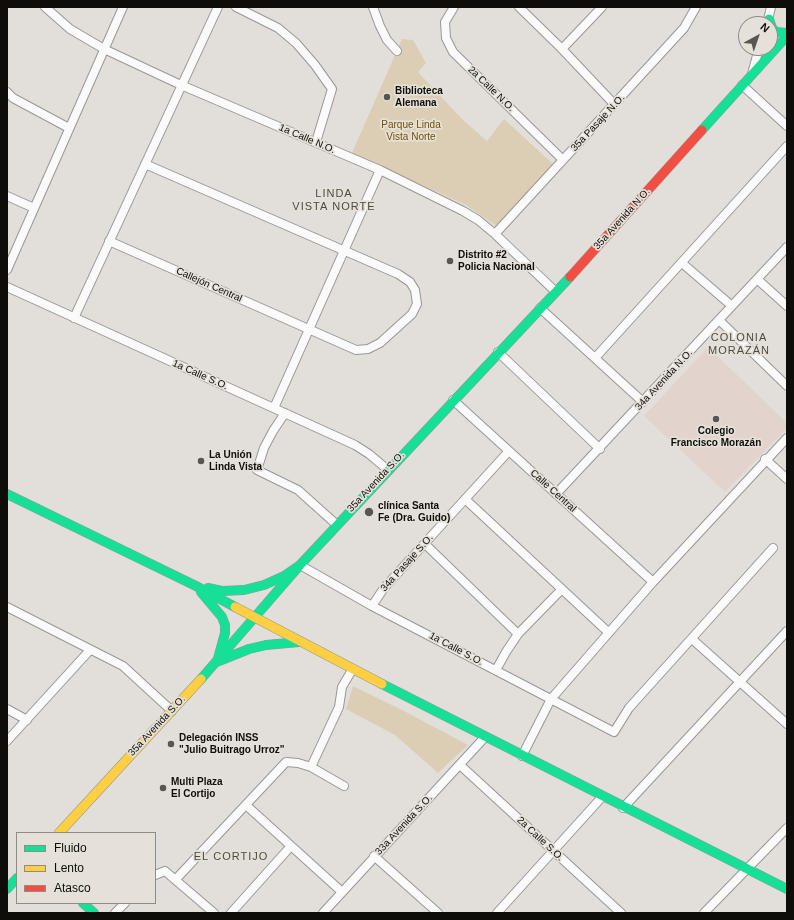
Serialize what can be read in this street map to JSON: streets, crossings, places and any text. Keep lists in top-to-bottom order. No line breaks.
{"streets":{"main road":["35a Avenida N.O.","35a Avenida S.O."],"street":["2a Calle N.O.","35a Pasaje N.O.","1a Calle N.O.","Callejón Central","1a Calle S.O.","34a Avenida N.O.","Calle Central","34a Pasaje S.O.","33a Avenida S.O.","2a Calle S.O."]},"crossings":[["2a Calle N.O.","35a Pasaje N.O."],["35a Pasaje N.O.","1a Calle N.O."],["1a Calle N.O.","35a Avenida N.O."],["35a Avenida N.O.","35a Avenida S.O."],["35a Avenida N.O.","Calle Central"],["1a Calle S.O.","35a Avenida S.O."],["1a Calle S.O.","34a Pasaje S.O."],["34a Avenida N.O.","Calle Central"],["35a Avenida S.O.","Calle Central"],["Calle Central","34a Pasaje S.O."],["33a Avenida S.O.","2a Calle S.O."]],"districts":["LINDA VISTA NORTE","COLONIA MORAZÁN","EL CORTIJO"],"parks":["Parque Linda Vista Norte"],"places":["Biblioteca Alemana","Distrito #2 Policia Nacional","Colegio Francisco Morazán","La Unión Linda Vista","clínica Santa Fe (Dra. Guido)","Delegación INSS \"Julio Buitrago Urroz\"","Multi Plaza El Cortijo"],"legend":["Fluido","Lento","Atasco"],"north":"top right"}
